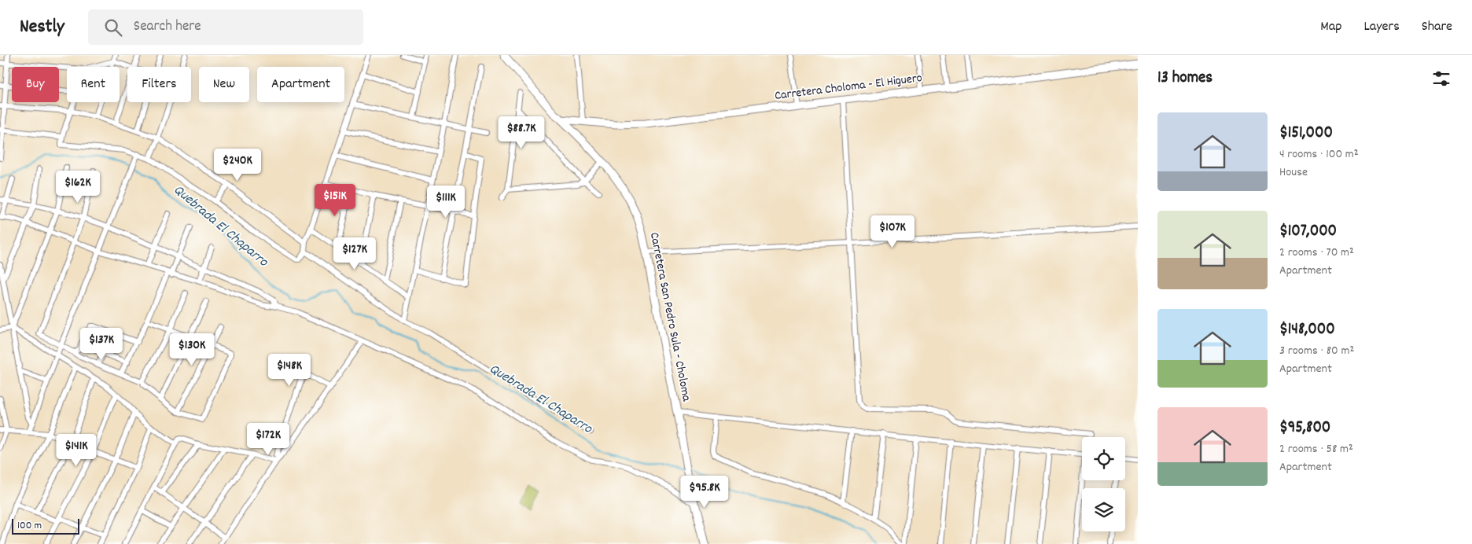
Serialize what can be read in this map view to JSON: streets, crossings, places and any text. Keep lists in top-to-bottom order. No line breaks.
{"streets":{"main road":["Carretera Choloma - El Higuero","Carretera San Pedro Sula - Choloma"]},"crossings":[["Carretera Choloma - El Higuero","Carretera San Pedro Sula - Choloma"]],"water":["Quebrada El Chaparro"],"scale_bar":"100 m","page":{"header":"Nestly","search":"Search here","nav":["Map","Layers","Share"],"heading":"13 homes","chip":["Buy","Rent","Filters","New","Apartment"],"list":[{"name":"$151,000","note":"4 rooms · 100 m² · House"},{"name":"$107,000","note":"2 rooms · 70 m² · Apartment"},{"name":"$148,000","note":"3 rooms · 80 m² · Apartment"},{"name":"$95,800","note":"2 rooms · 58 m² · Apartment"}],"price":["$88.7K","$240K","$162K","$151K","$111K","$107K","$127K","$137K","$130K","$148K","$172K","$141K","$95.8K"],"scale":"100 m"}}
